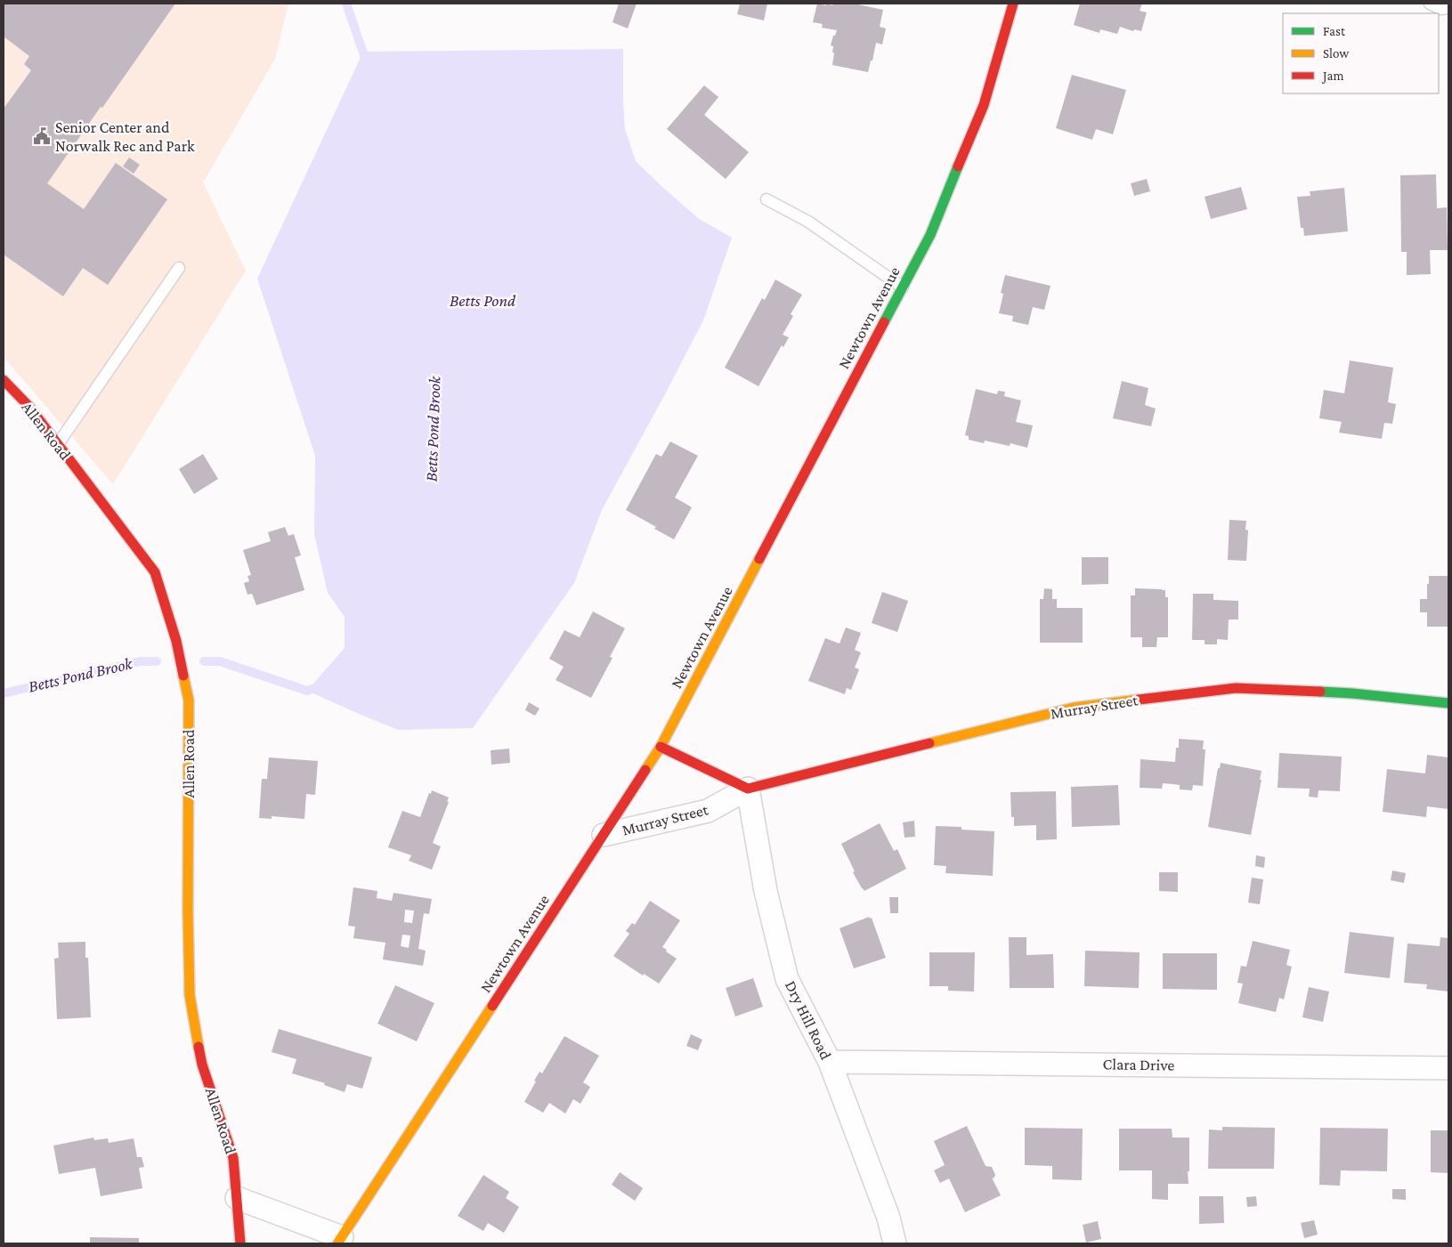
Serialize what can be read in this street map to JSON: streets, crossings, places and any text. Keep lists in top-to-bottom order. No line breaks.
{"streets":{"street":["Newtown Avenue","Allen Road","Murray Street","Dry Hill Road","Clara Drive"]},"crossings":[["Newtown Avenue","Murray Street"],["Murray Street","Dry Hill Road"],["Dry Hill Road","Clara Drive"]],"water":["Betts Pond","Betts Pond Brook"],"places":{"public building":["Senior Center and Norwalk Rec and Park"]},"legend":["Fast","Slow","Jam"]}
